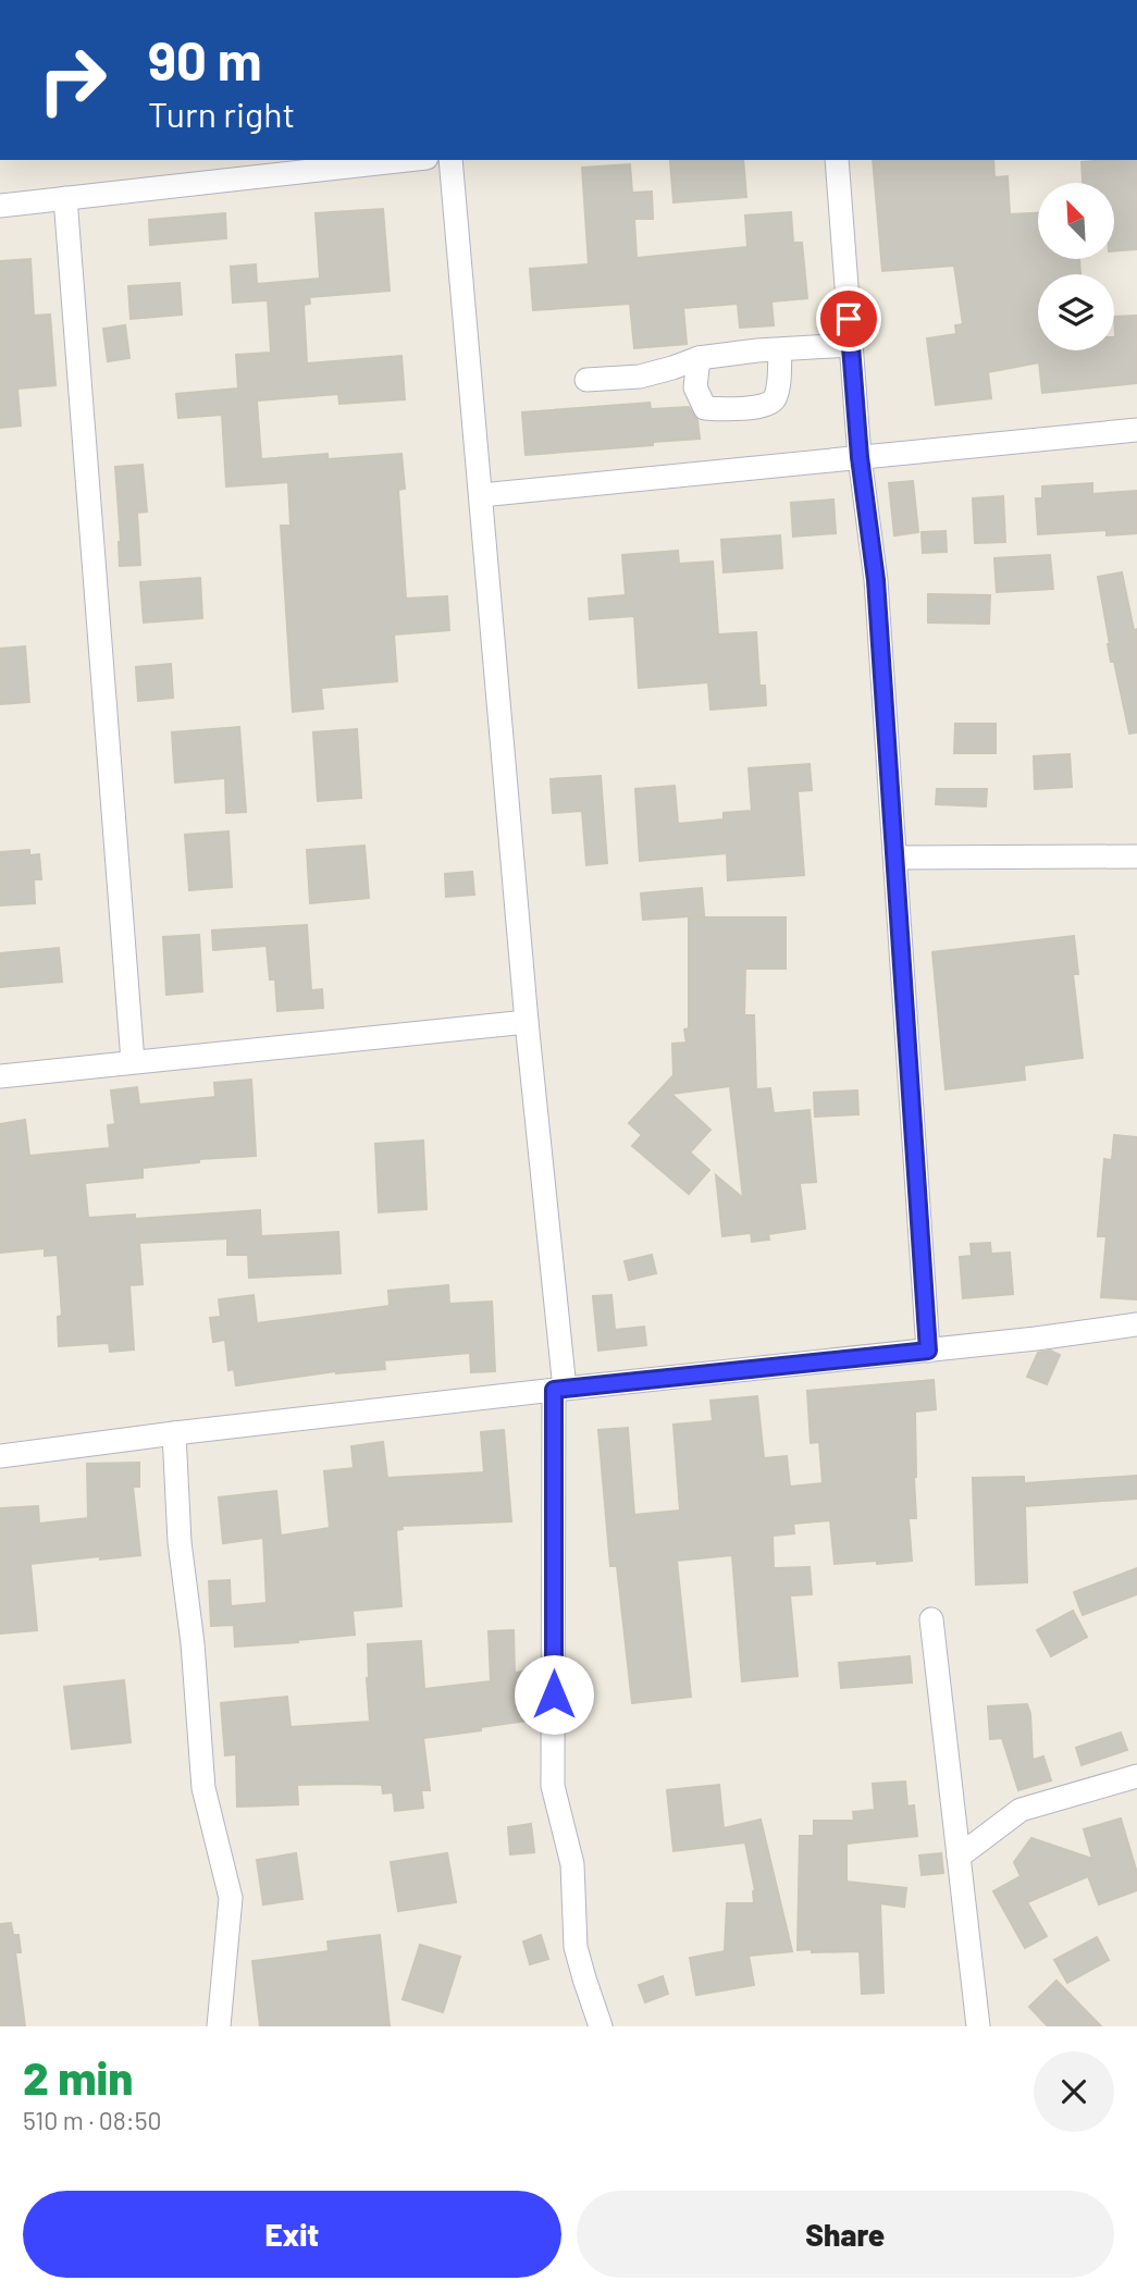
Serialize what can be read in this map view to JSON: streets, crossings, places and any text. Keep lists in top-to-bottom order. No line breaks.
{"north":"top left","page":{"turn":["90 m","Turn right"],"heading":["2 min","510 m · 08:50"],"buttons":["Exit","Share"]}}
